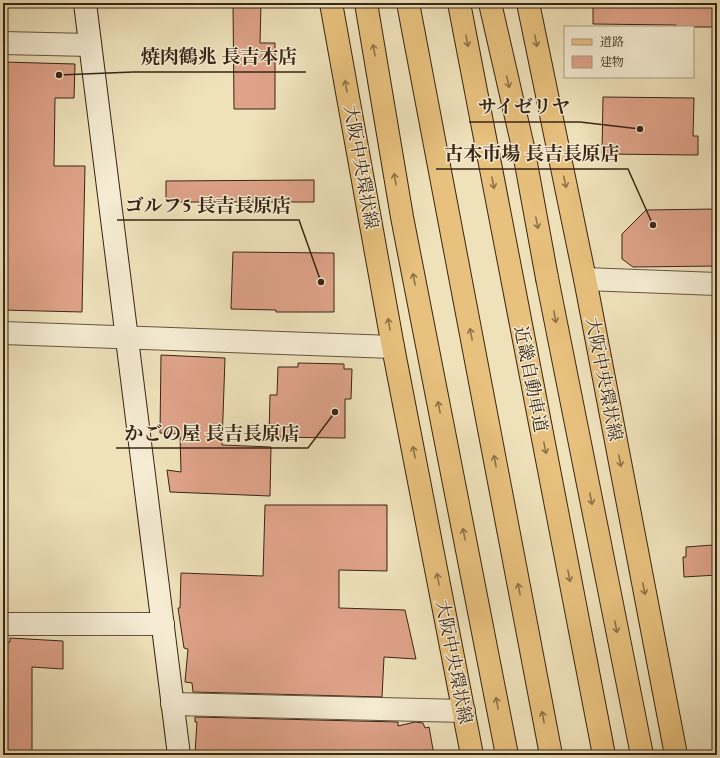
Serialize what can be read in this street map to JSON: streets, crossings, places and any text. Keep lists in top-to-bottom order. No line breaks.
{"streets":{"main road":["大阪中央環状線","近畿自動車道"]},"places":["焼肉鶴兆 長吉本店","サイゼリヤ","古本市場 長吉長原店","ゴルフ5 長吉長原店","かごの屋 長吉長原店"],"legend":["道路","建物"]}
